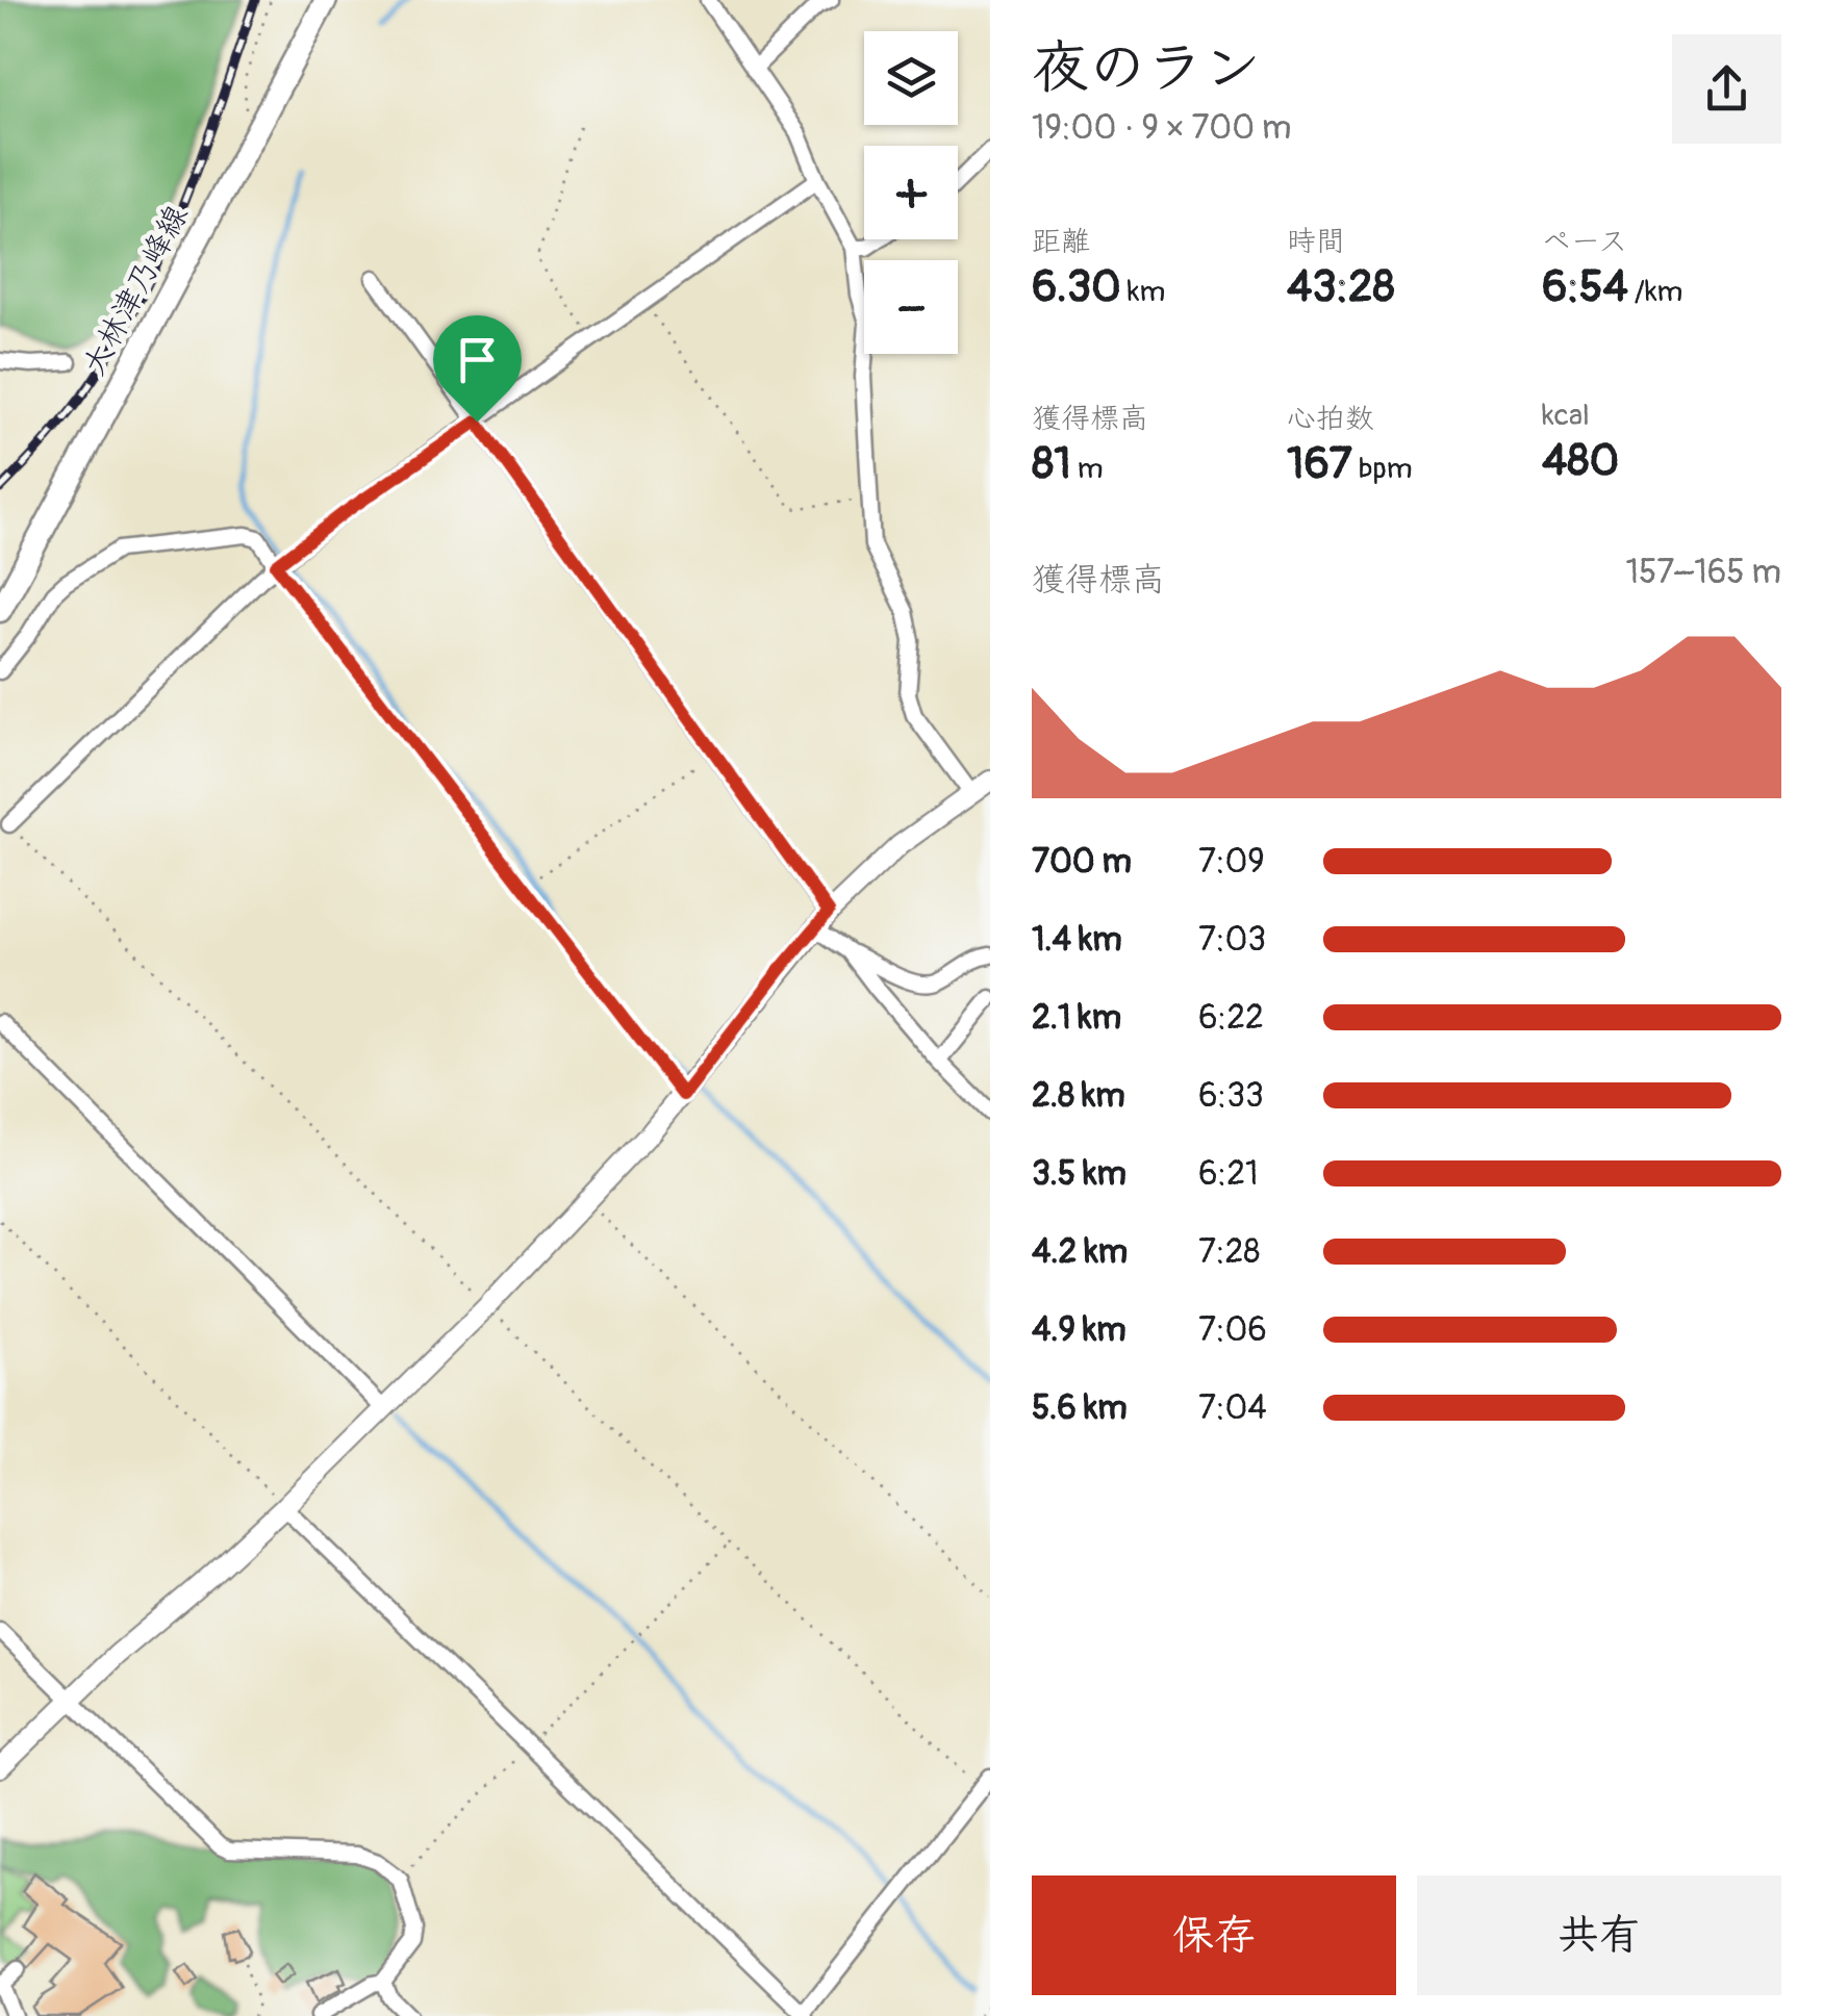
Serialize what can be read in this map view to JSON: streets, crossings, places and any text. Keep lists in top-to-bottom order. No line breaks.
{"streets":{"main road":["大林津乃峰線"]},"page":{"heading":["夜のラン","19:00 · 9 × 700 m"],"map_buttons":["+","−"],"stats":[["距離","6.30 km"],["時間","43:28"],["ペース","6:54 /km"],["獲得標高","81 m"],["心拍数","167 bpm"],["kcal","480"]],"chart":["獲得標高","157–165 m"],"list":[{"name":"700 m","note":"7:09"},{"name":"1.4 km","note":"7:03"},{"name":"2.1 km","note":"6:22"},{"name":"2.8 km","note":"6:33"},{"name":"3.5 km","note":"6:21"},{"name":"4.2 km","note":"7:28"},{"name":"4.9 km","note":"7:06"},{"name":"5.6 km","note":"7:04"}],"buttons":["保存","共有"]}}
